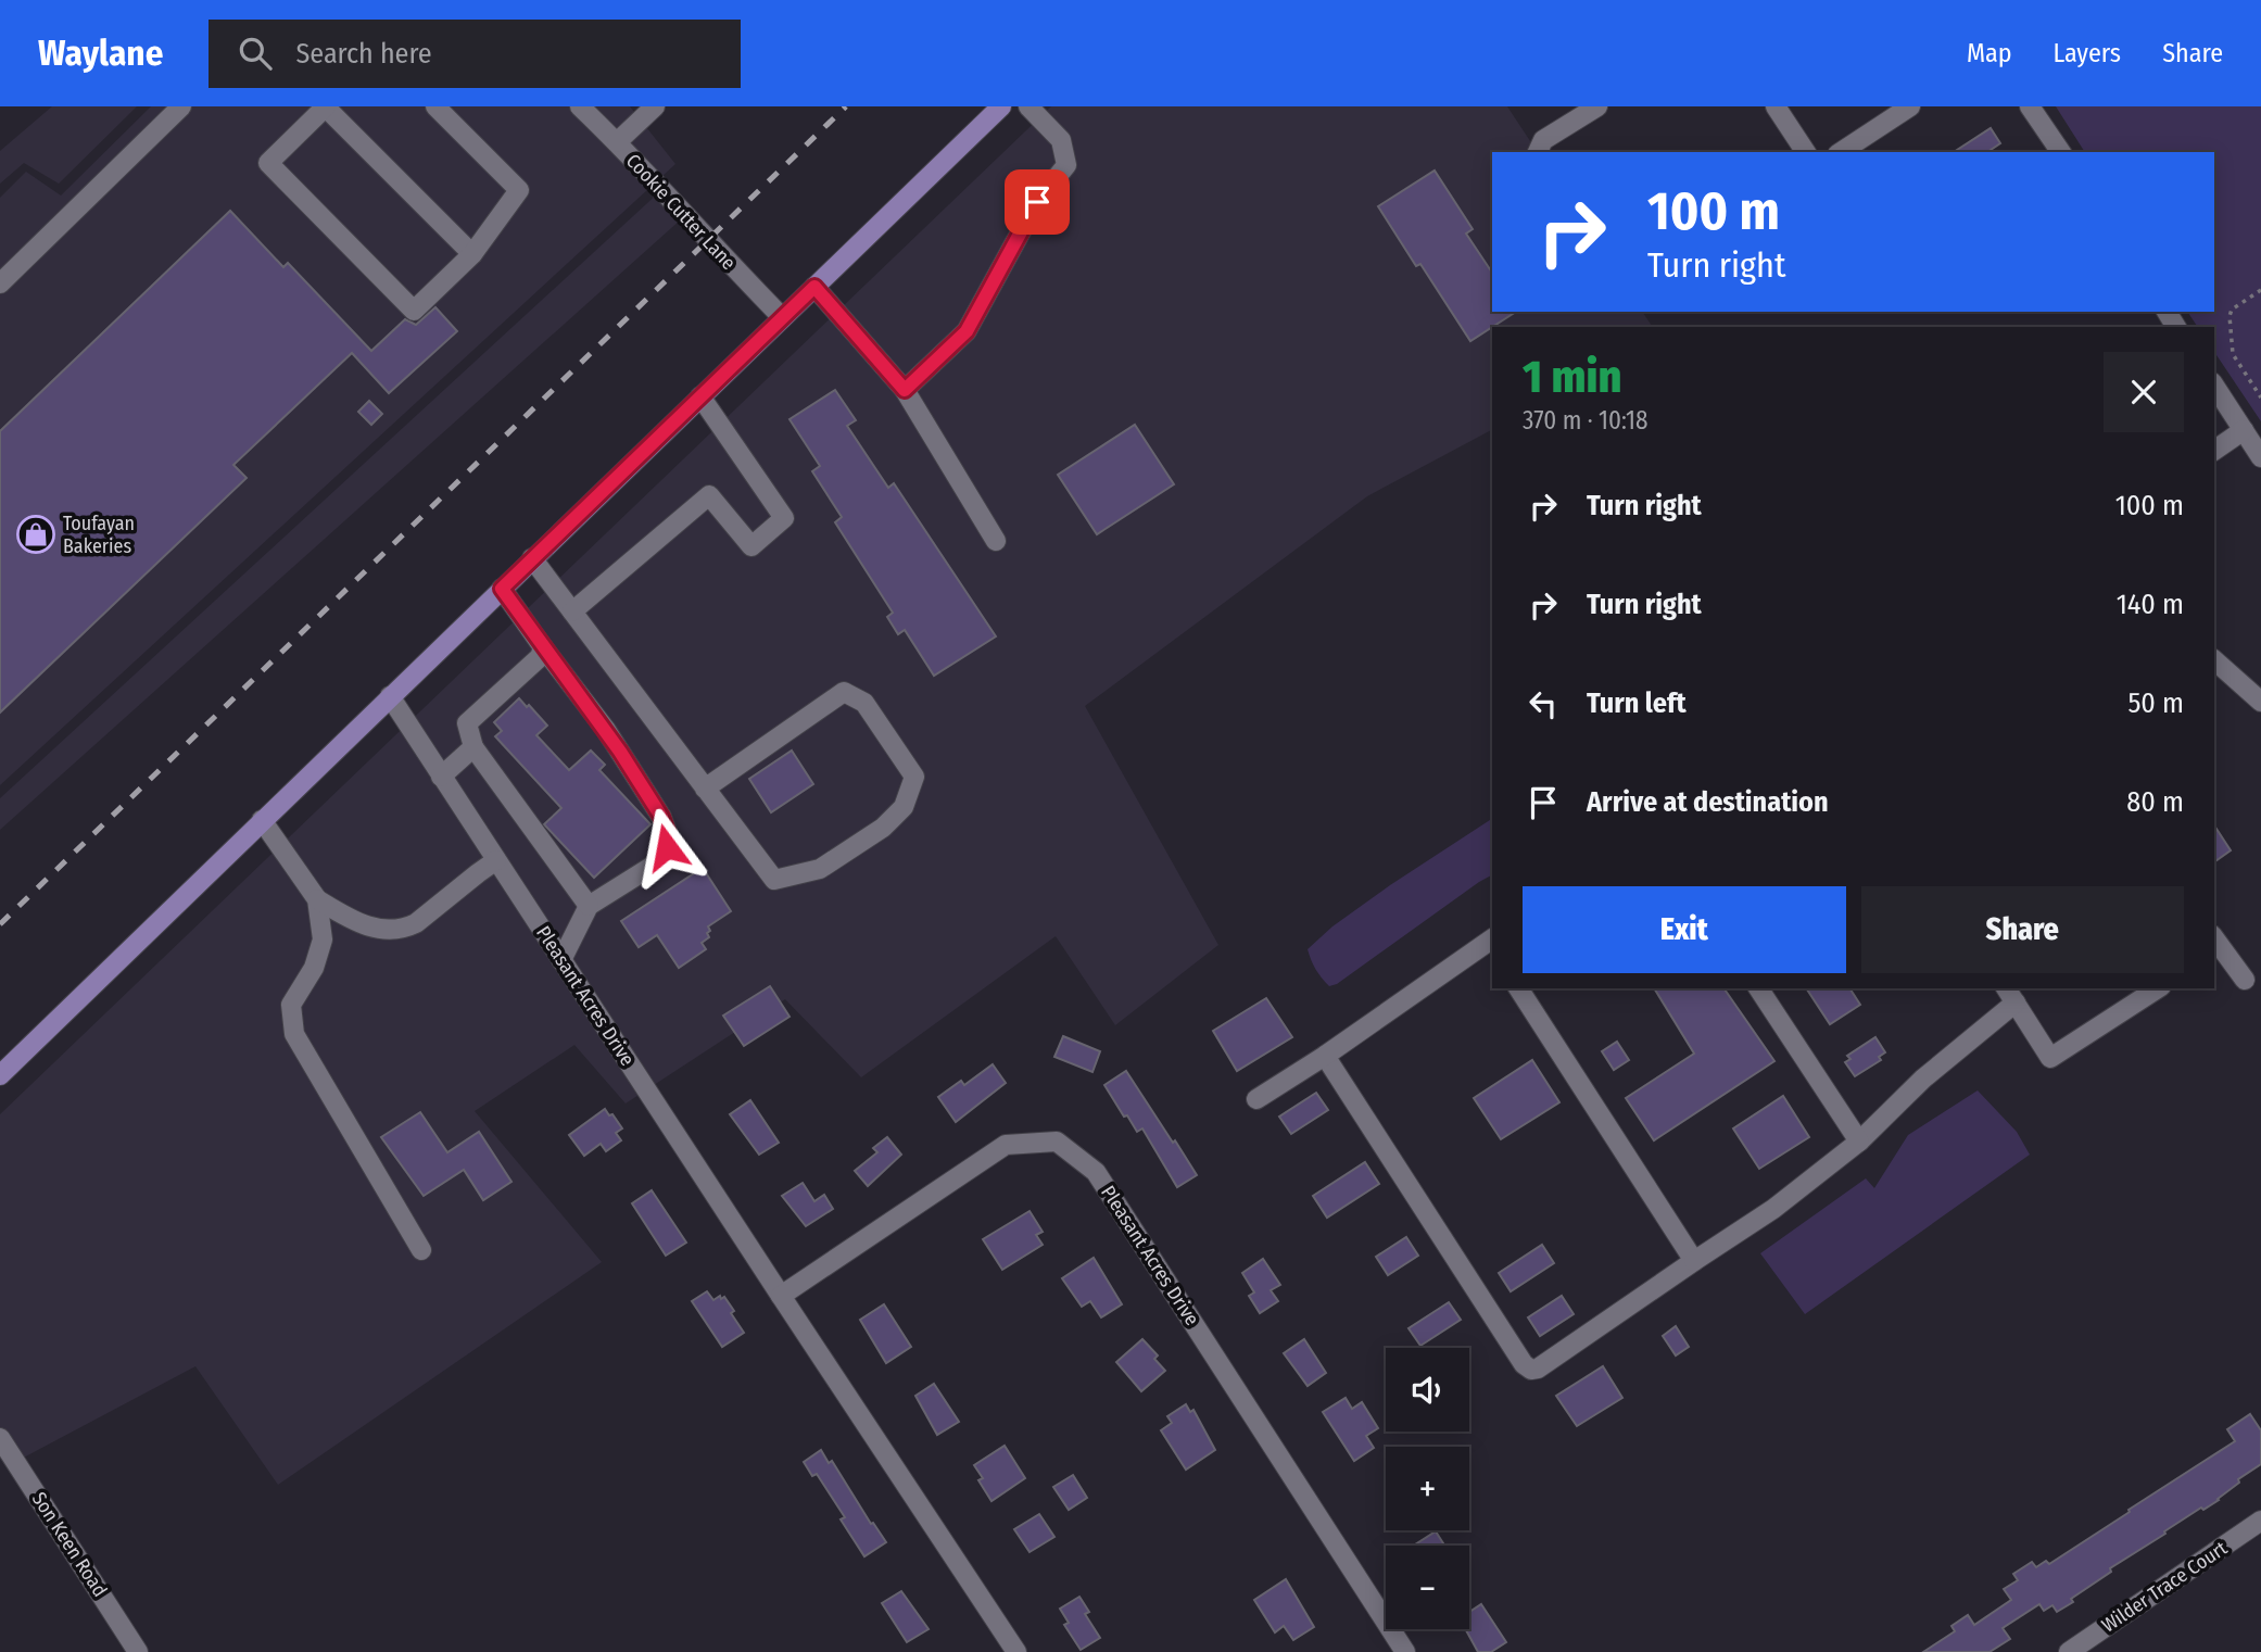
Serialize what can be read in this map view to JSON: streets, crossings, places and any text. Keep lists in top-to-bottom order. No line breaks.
{"streets":{"street":["Cookie Cutter Lane","Pleasant Acres Drive","Son Keen Road","Wilder Trace Court"]},"places":{"shop":["Toufayan Bakeries"]},"page":{"header":"Waylane","search":"Search here","nav":["Map","Layers","Share"],"turn":["100 m","Turn right"],"heading":["1 min","370 m · 10:18"],"list":[{"name":"Turn right","value":"100 m"},{"name":"Turn right","value":"140 m"},{"name":"Turn left","value":"50 m"},{"name":"Arrive at destination","value":"80 m"}],"buttons":["Exit","Share"],"map_buttons":["+","−"]}}
